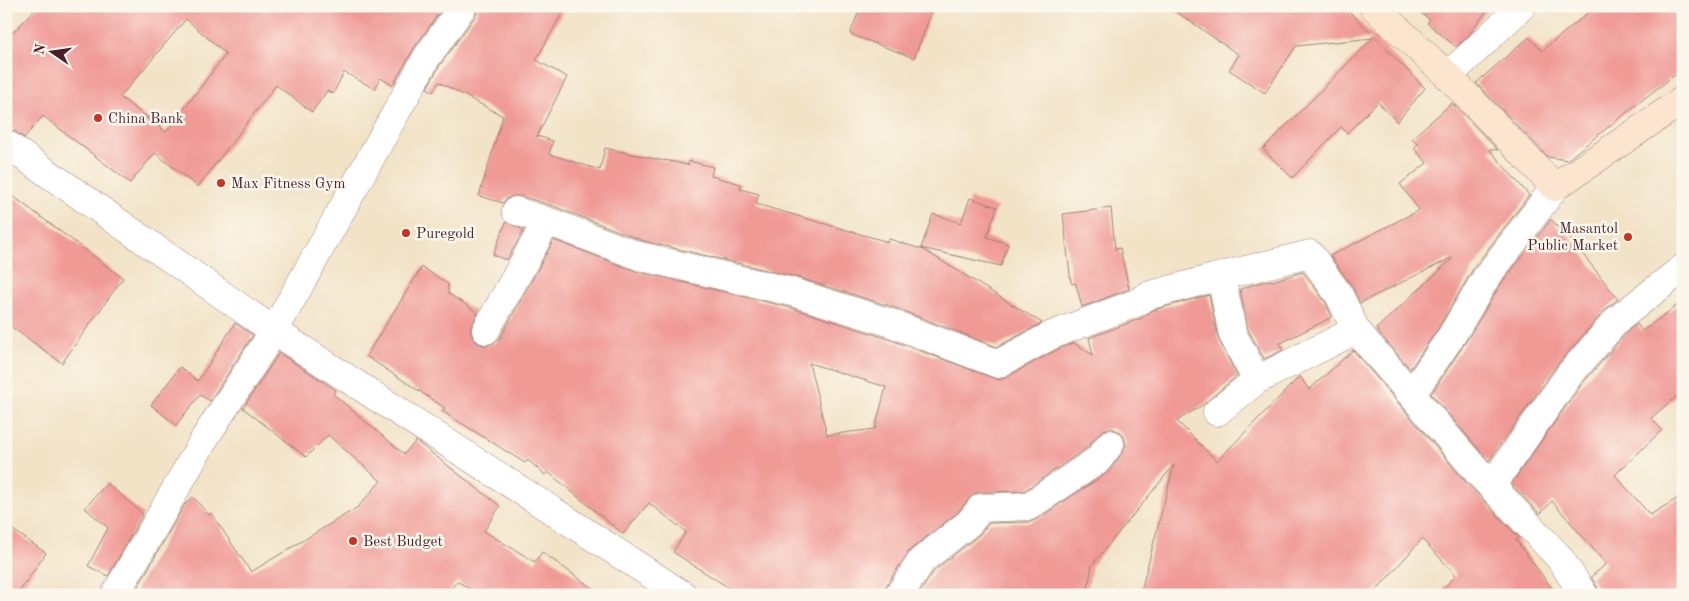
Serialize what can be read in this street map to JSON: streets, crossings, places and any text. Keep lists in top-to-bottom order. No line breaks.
{"places":["China Bank","Max Fitness Gym","Puregold","Masantol Public Market","Best Budget"],"north":"left"}
